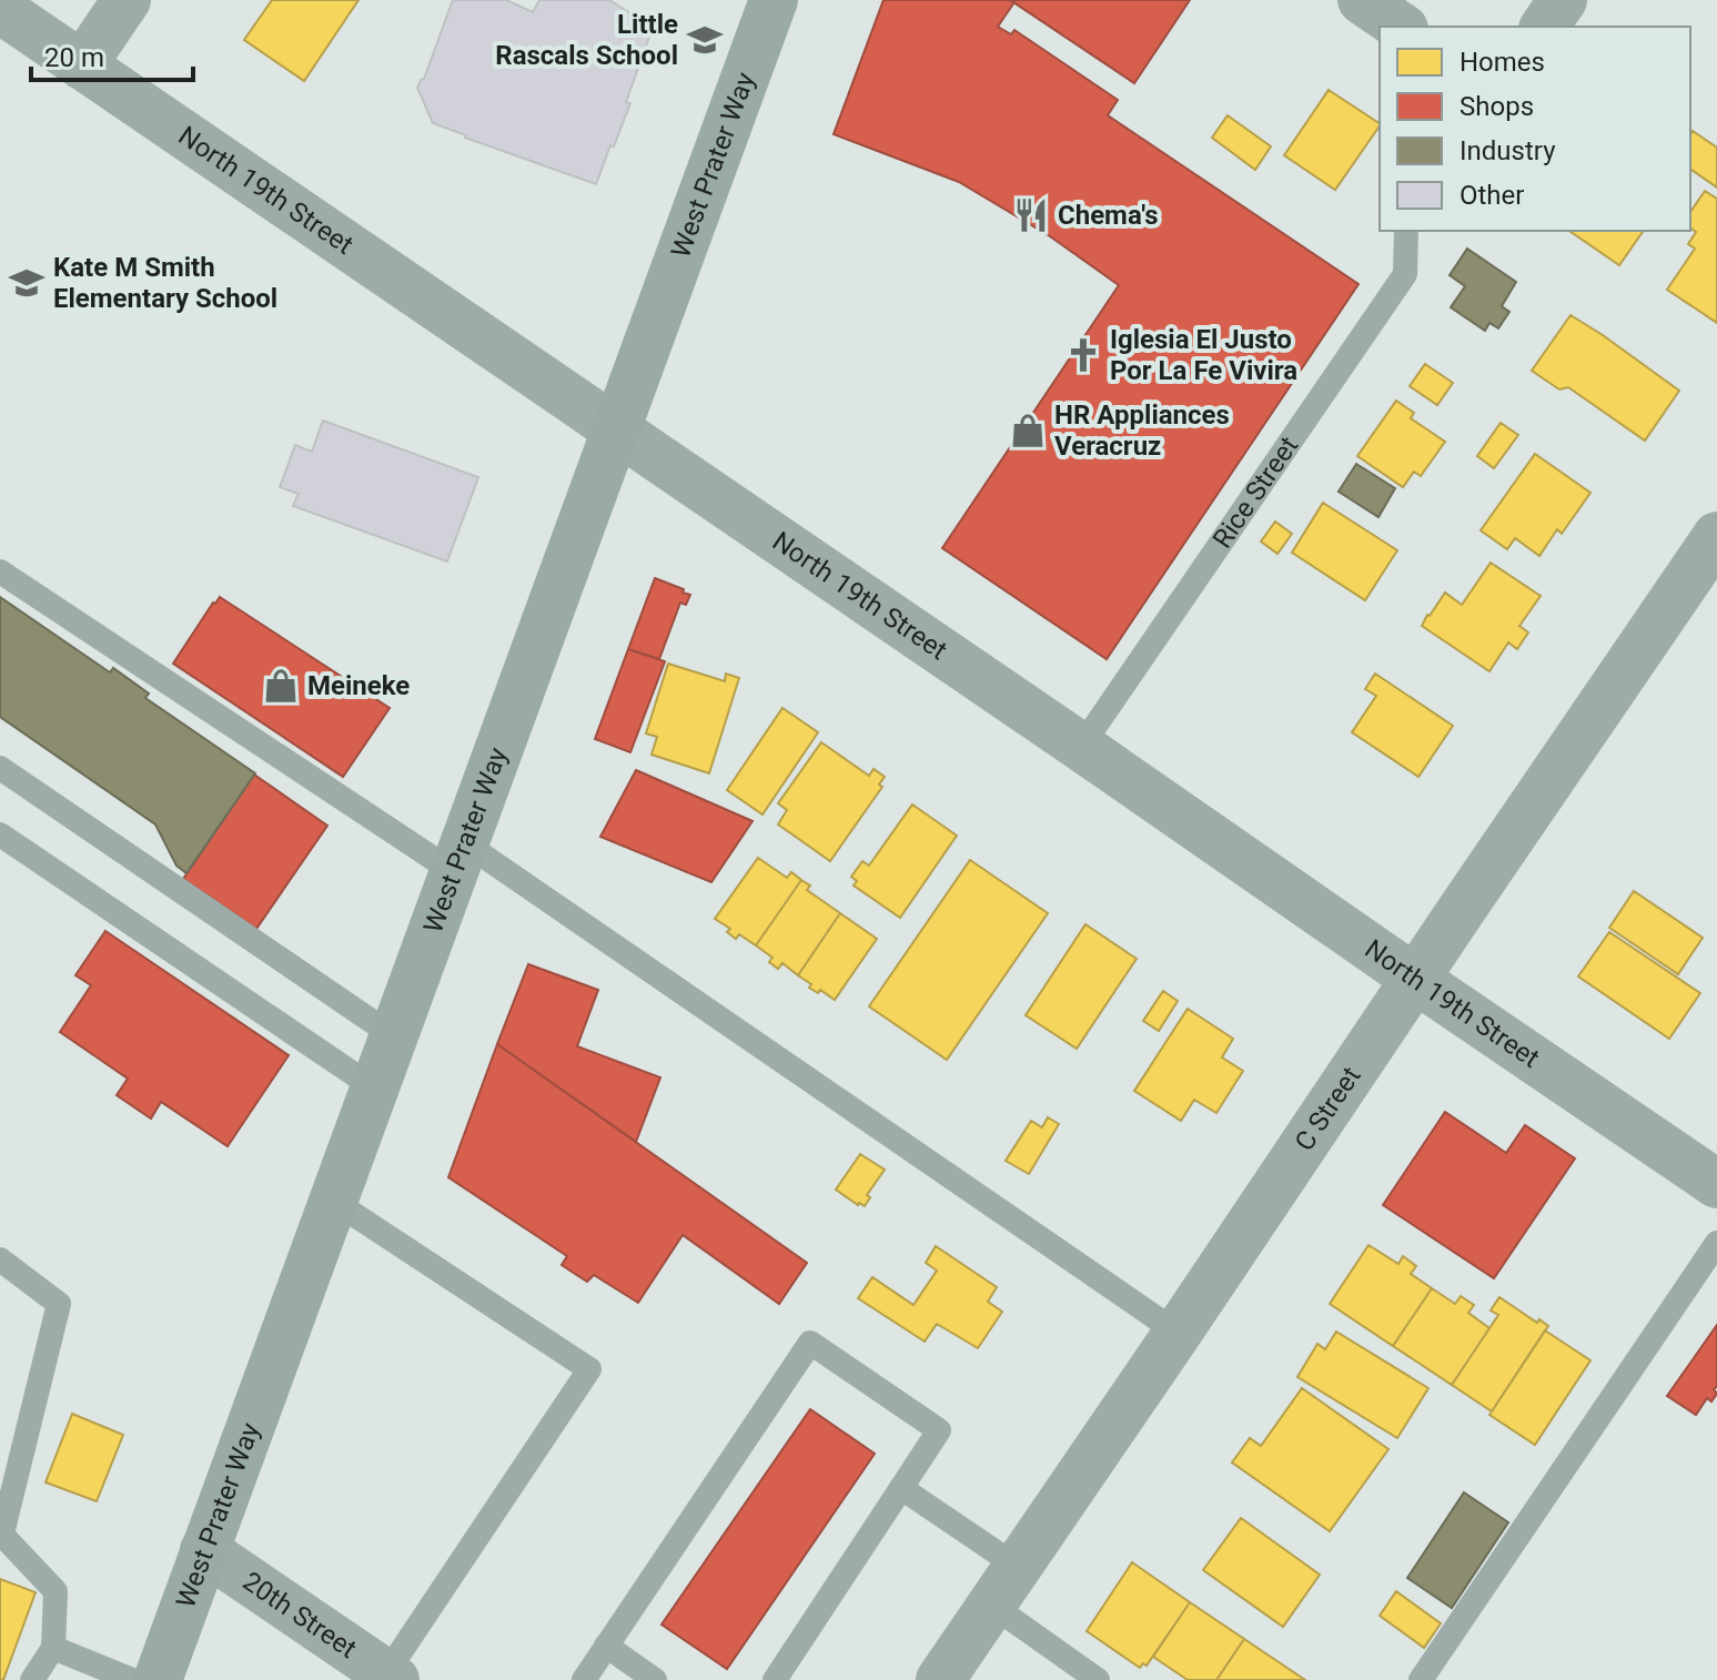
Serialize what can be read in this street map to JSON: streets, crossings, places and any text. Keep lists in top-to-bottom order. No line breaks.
{"streets":{"main road":["West Prater Way"],"street":["North 19th Street","C Street","20th Street"],"lane":["Rice Street"]},"crossings":[["West Prater Way","North 19th Street"],["West Prater Way","20th Street"],["North 19th Street","Rice Street"],["North 19th Street","C Street"]],"places":{"school or university":["Little Rascals School","Kate M Smith Elementary School"],"restaurant":["Chema's"],"church":["Iglesia El Justo Por La Fe Vivira"],"shop":["HR Appliances Veracruz","Meineke"]},"legend":["Homes","Shops","Industry","Other"],"scale_bar":"20 m"}
